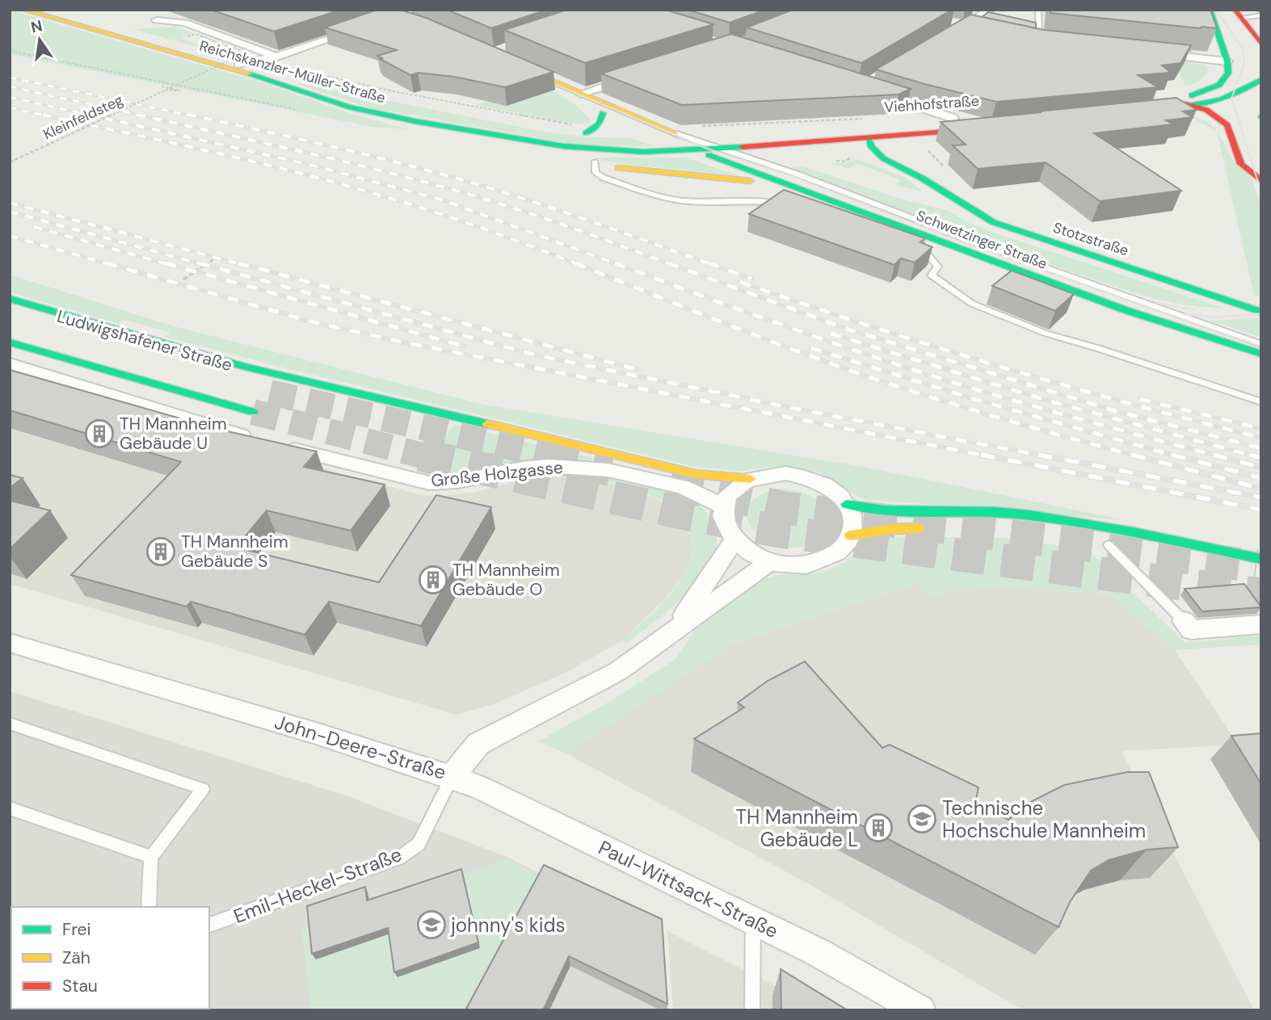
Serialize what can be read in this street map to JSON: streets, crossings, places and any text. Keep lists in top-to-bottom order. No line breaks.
{"streets":{"main road":["Reichskanzler-Müller-Straße","Viehhofstraße","Stotzstraße","Schwetzinger Straße"],"street":["Große Holzgasse","John-Deere-Straße","Paul-Wittsack-Straße"],"lane":["Emil-Heckel-Straße"],"path":["Kleinfeldsteg"]},"crossings":[["Reichskanzler-Müller-Straße","Viehhofstraße"],["Viehhofstraße","Stotzstraße"],["Viehhofstraße","Schwetzinger Straße"],["Große Holzgasse","John-Deere-Straße"],["John-Deere-Straße","Emil-Heckel-Straße"],["John-Deere-Straße","Paul-Wittsack-Straße"],["Emil-Heckel-Straße","Paul-Wittsack-Straße"]],"places":{"building":["TH Mannheim Gebäude U","TH Mannheim Gebäude S","TH Mannheim Gebäude O","TH Mannheim Gebäude L"],"school or university":["Technische Hochschule Mannheim","johnny's kids"]},"legend":["Frei","Zäh","Stau"],"north":"top"}
